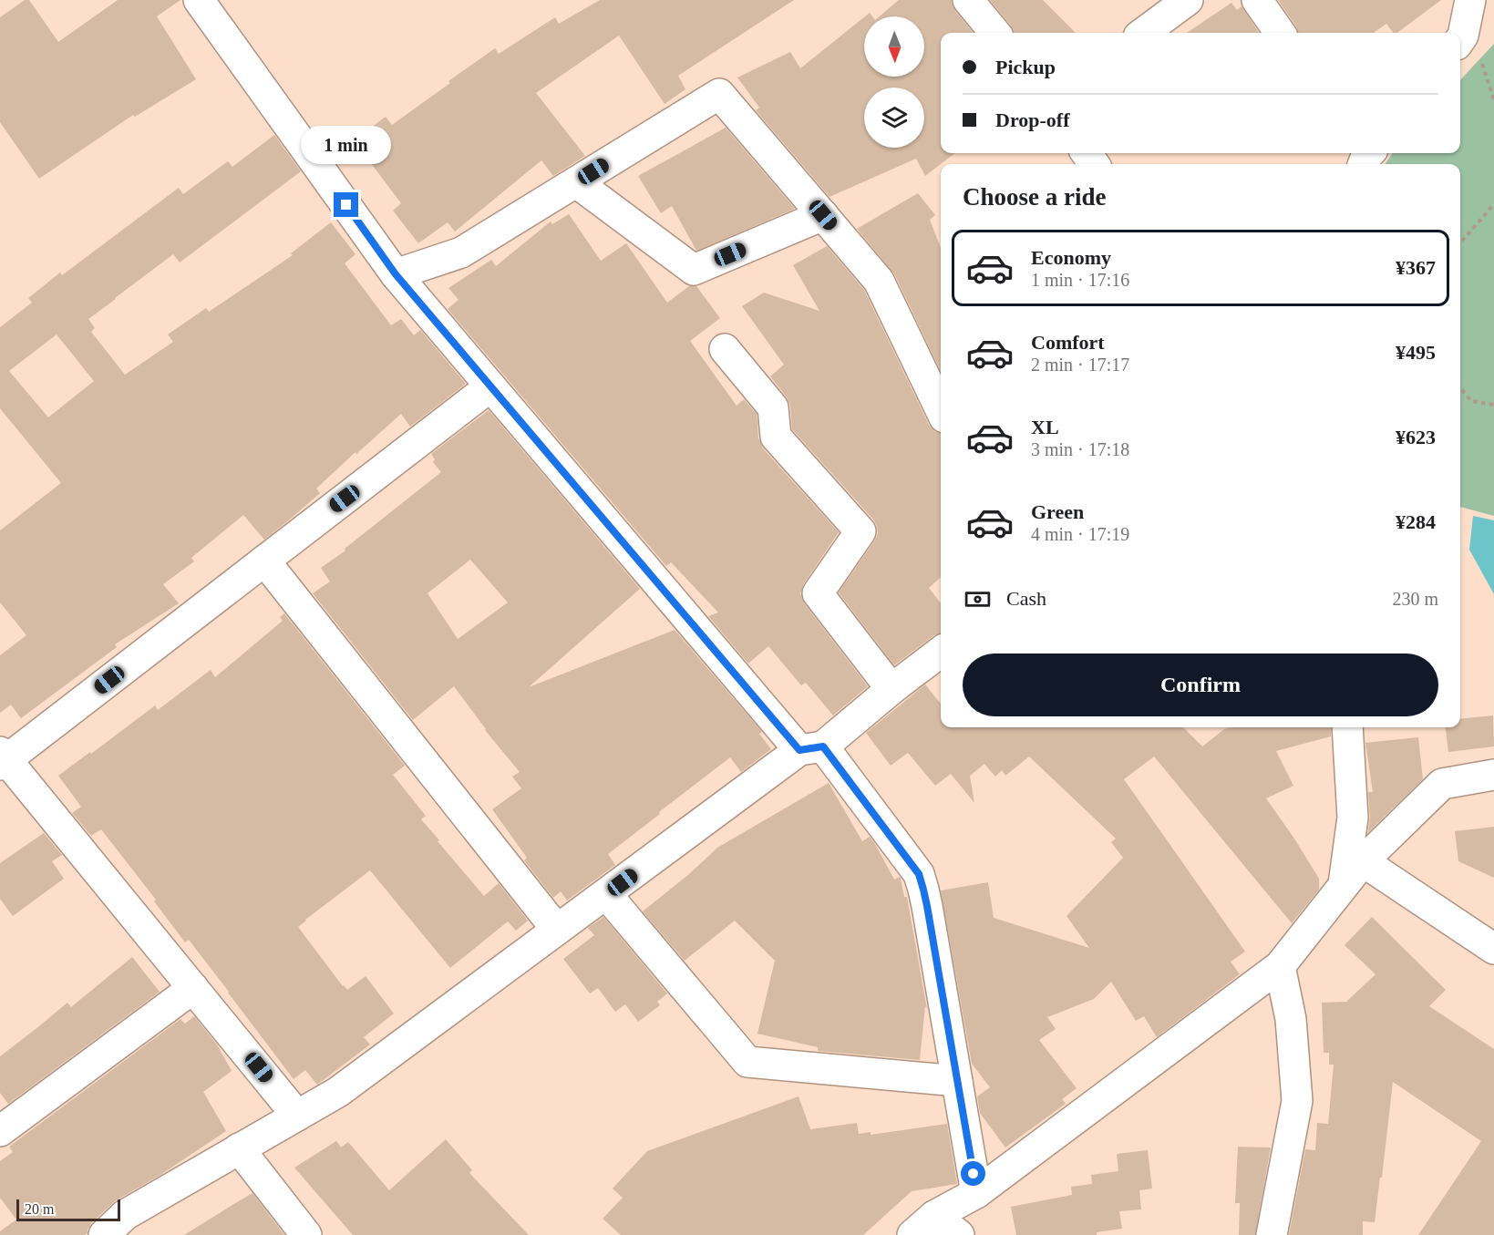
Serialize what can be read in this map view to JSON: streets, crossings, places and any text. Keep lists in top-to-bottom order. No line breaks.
{"scale_bar":"20 m","north":"bottom","page":{"banner":["Pickup","Drop-off"],"bubble":"1 min","heading":"Choose a ride","list":[{"name":"Economy","note":"1 min · 17:16","value":"¥367"},{"name":"Comfort","note":"2 min · 17:17","value":"¥495"},{"name":"XL","note":"3 min · 17:18","value":"¥623"},{"name":"Green","note":"4 min · 17:19","value":"¥284"}],"pay":["Cash","230 m"],"buttons":"Confirm","scale":"20 m"}}
